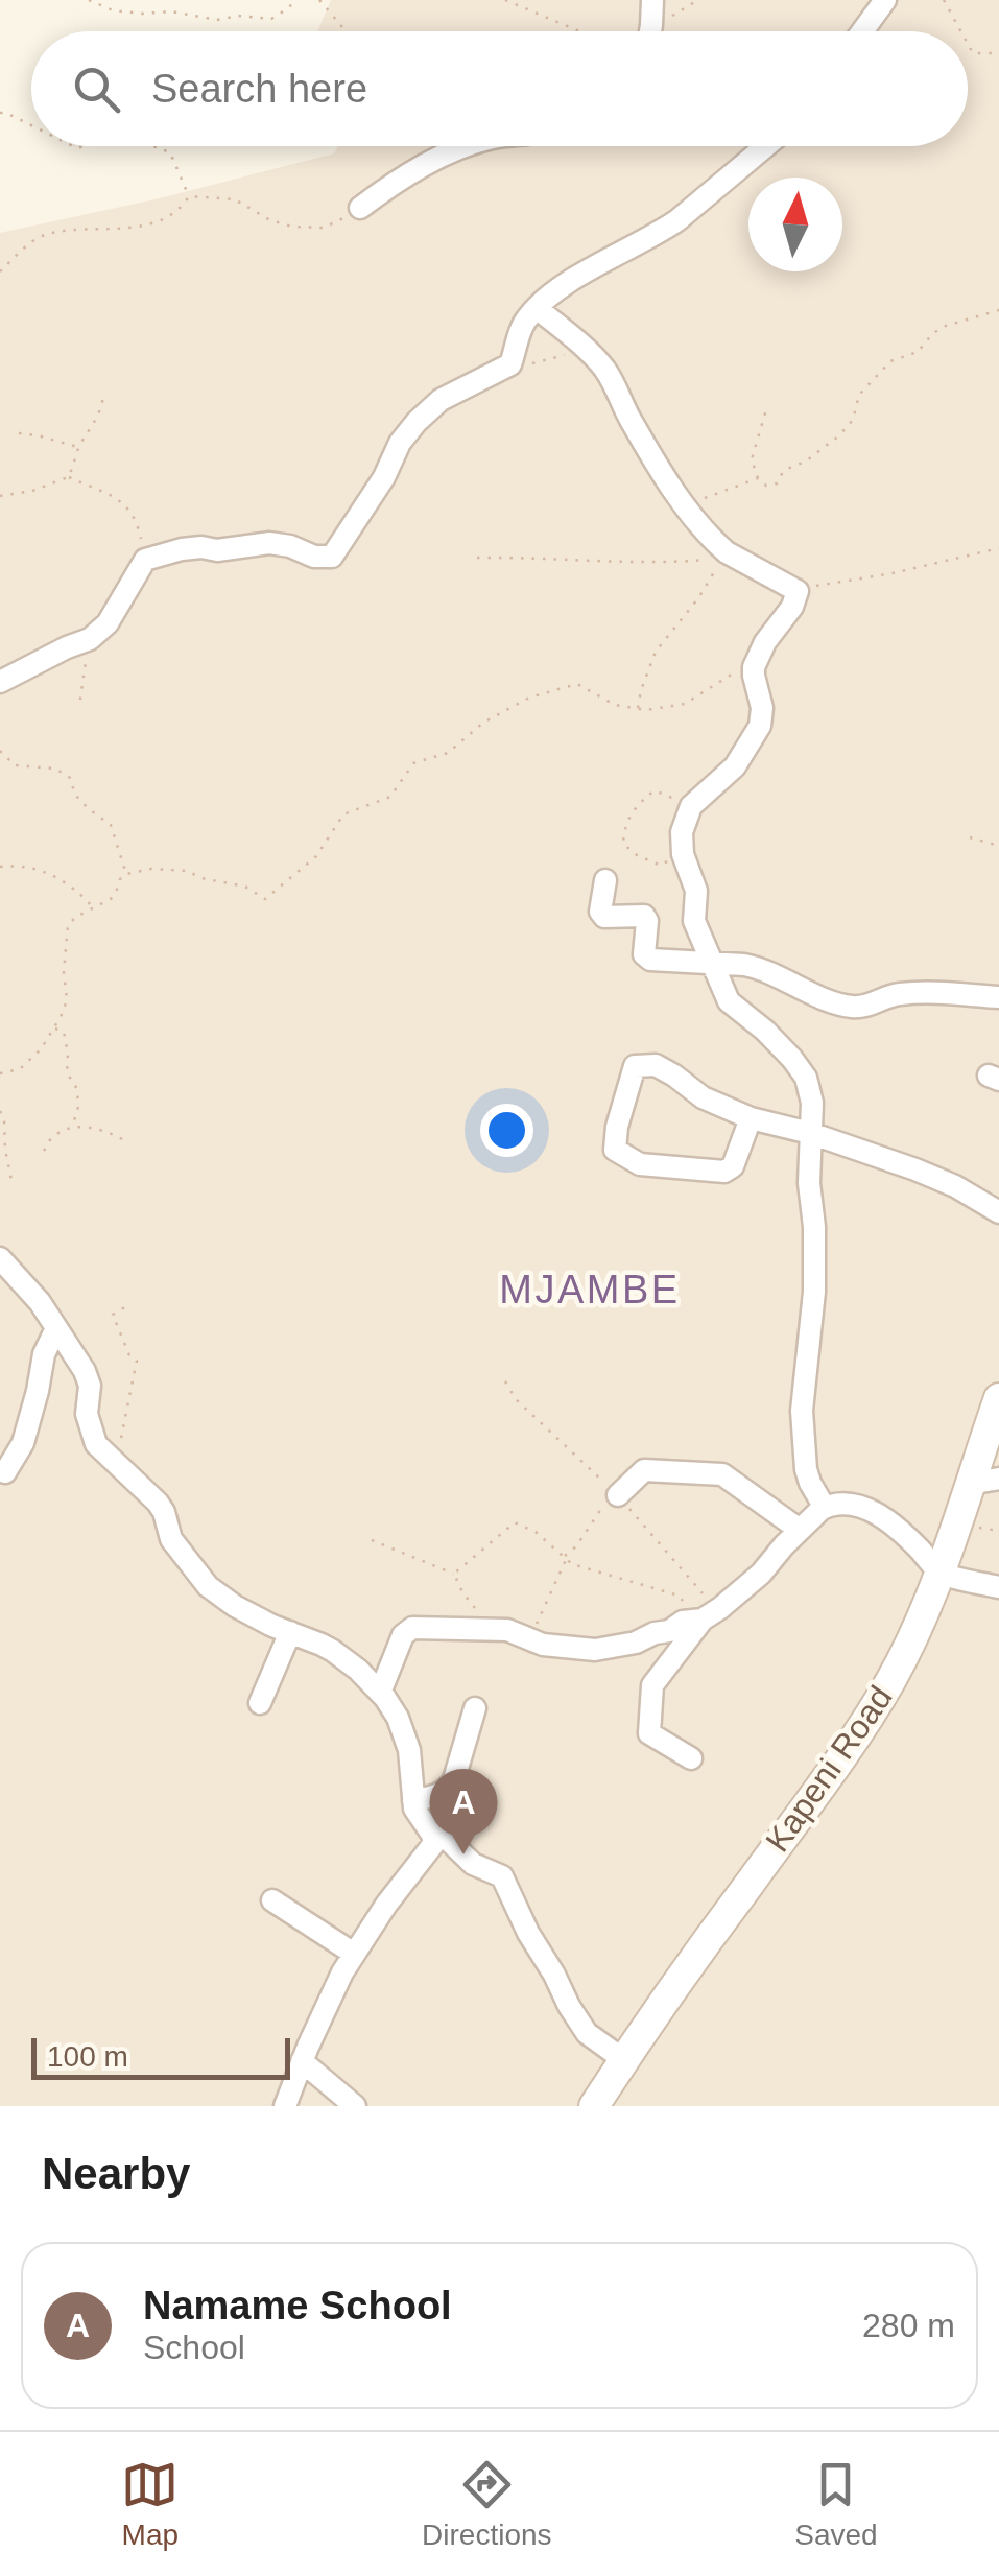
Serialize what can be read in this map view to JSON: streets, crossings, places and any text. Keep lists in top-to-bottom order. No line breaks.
{"streets":{"main road":["Kapeni Road"]},"districts":["MJAMBE"],"scale_bar":"100 m","north":"top","page":{"search":"Search here","pins":"A","scale":"100 m","heading":"Nearby","list":[{"mark":"A","name":"Namame School","note":"School","value":"280 m"}],"nav":["Map","Directions","Saved"]}}
